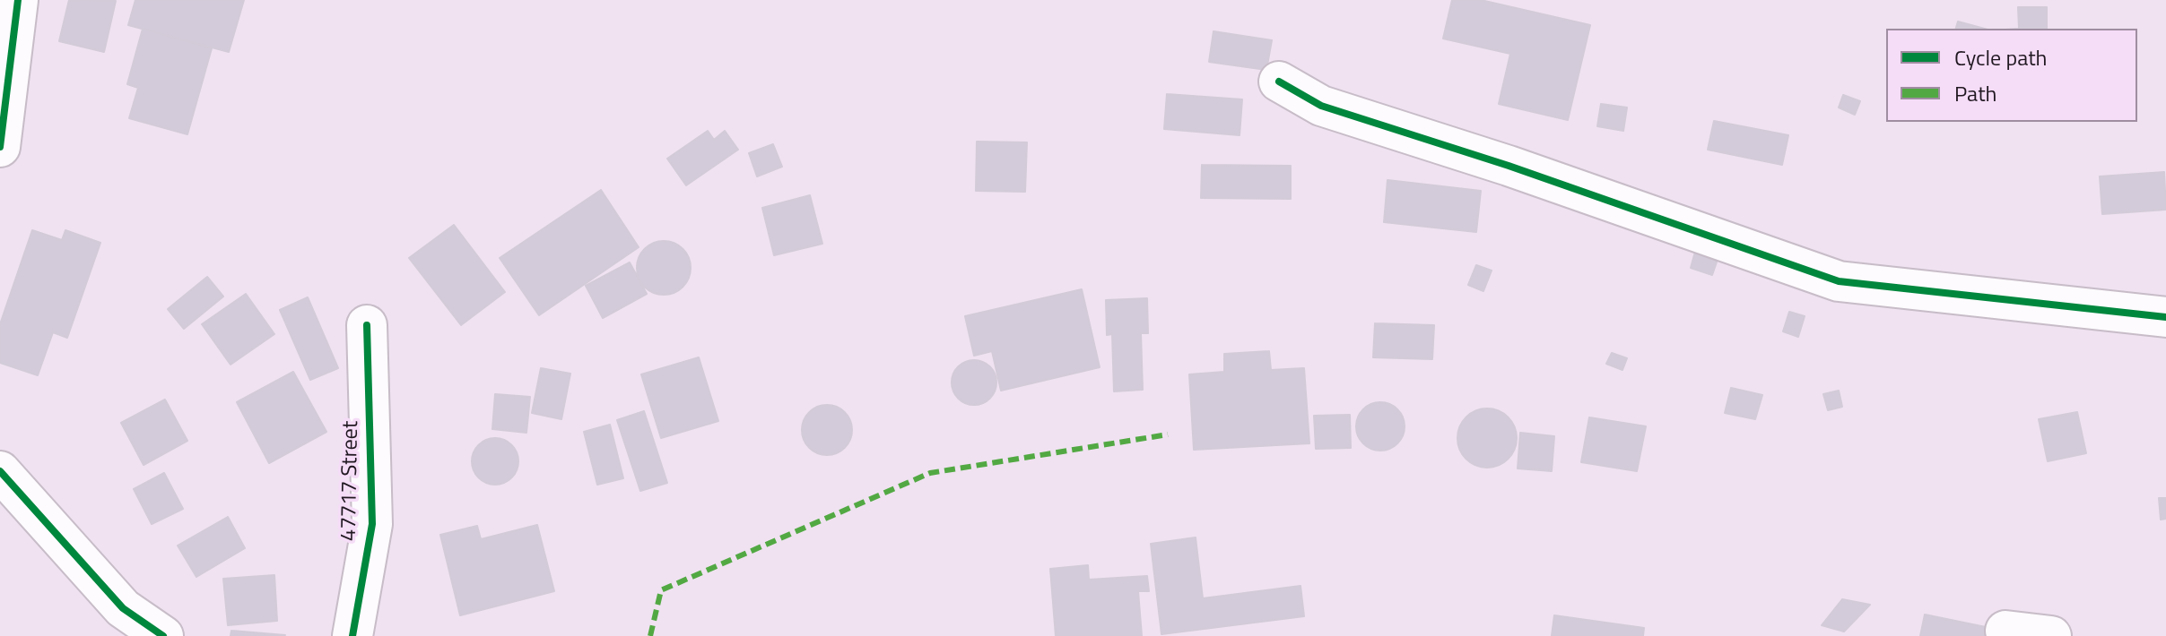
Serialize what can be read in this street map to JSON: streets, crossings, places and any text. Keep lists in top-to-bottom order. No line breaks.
{"streets":{"street":["47717 Street"]},"legend":["Cycle path","Path"]}
